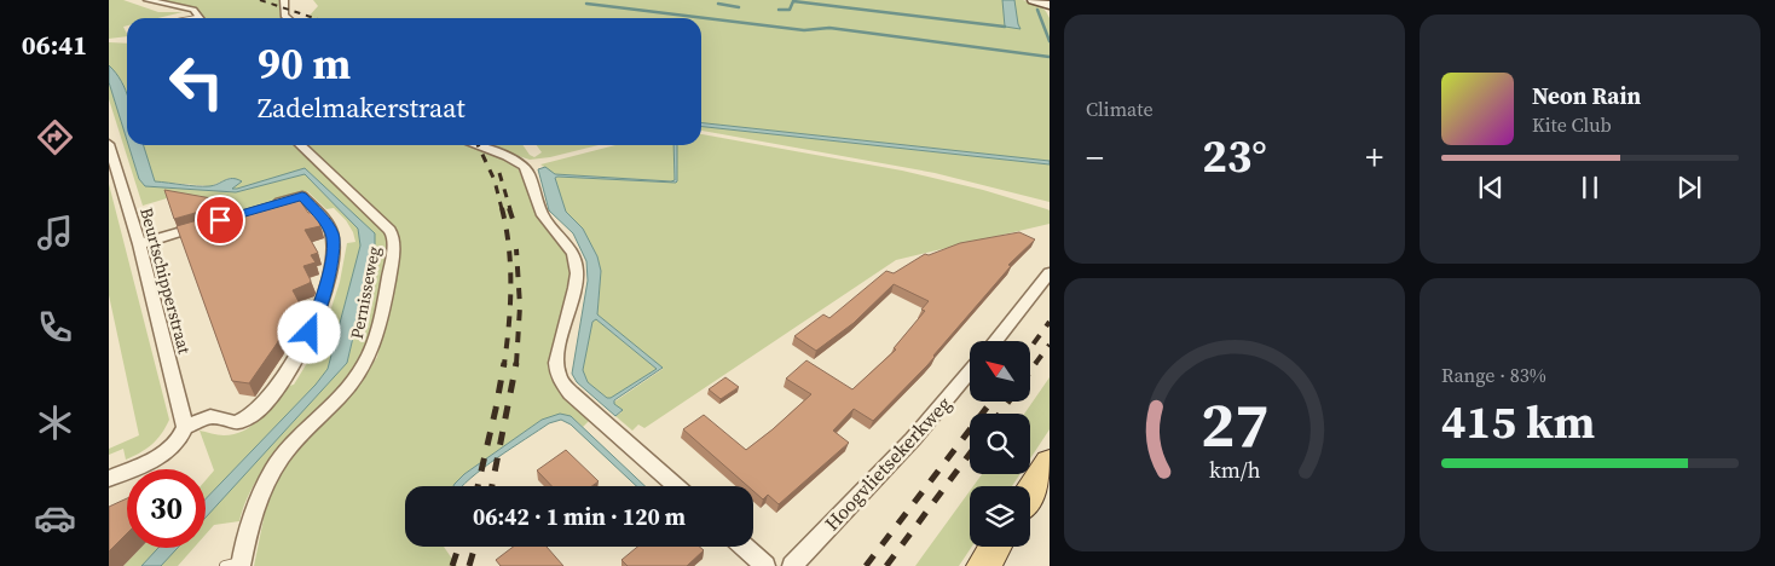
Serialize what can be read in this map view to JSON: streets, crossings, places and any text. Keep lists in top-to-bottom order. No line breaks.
{"streets":{"street":["Beurtschipperstraat","Pernisseweg","Hoogvlietsekerkweg"]},"north":"top left","page":{"tabs":"06:41","tile":["Climate",["Range · 83%","415 km"]],"turn":["90 m","Zadelmakerstraat"],"song":["Neon Rain","Kite Club"],"heat":["−","23°","+"],"limit":"30","trip":"06:42 · 1 min · 120 m","gauge":["27","km/h"]}}
